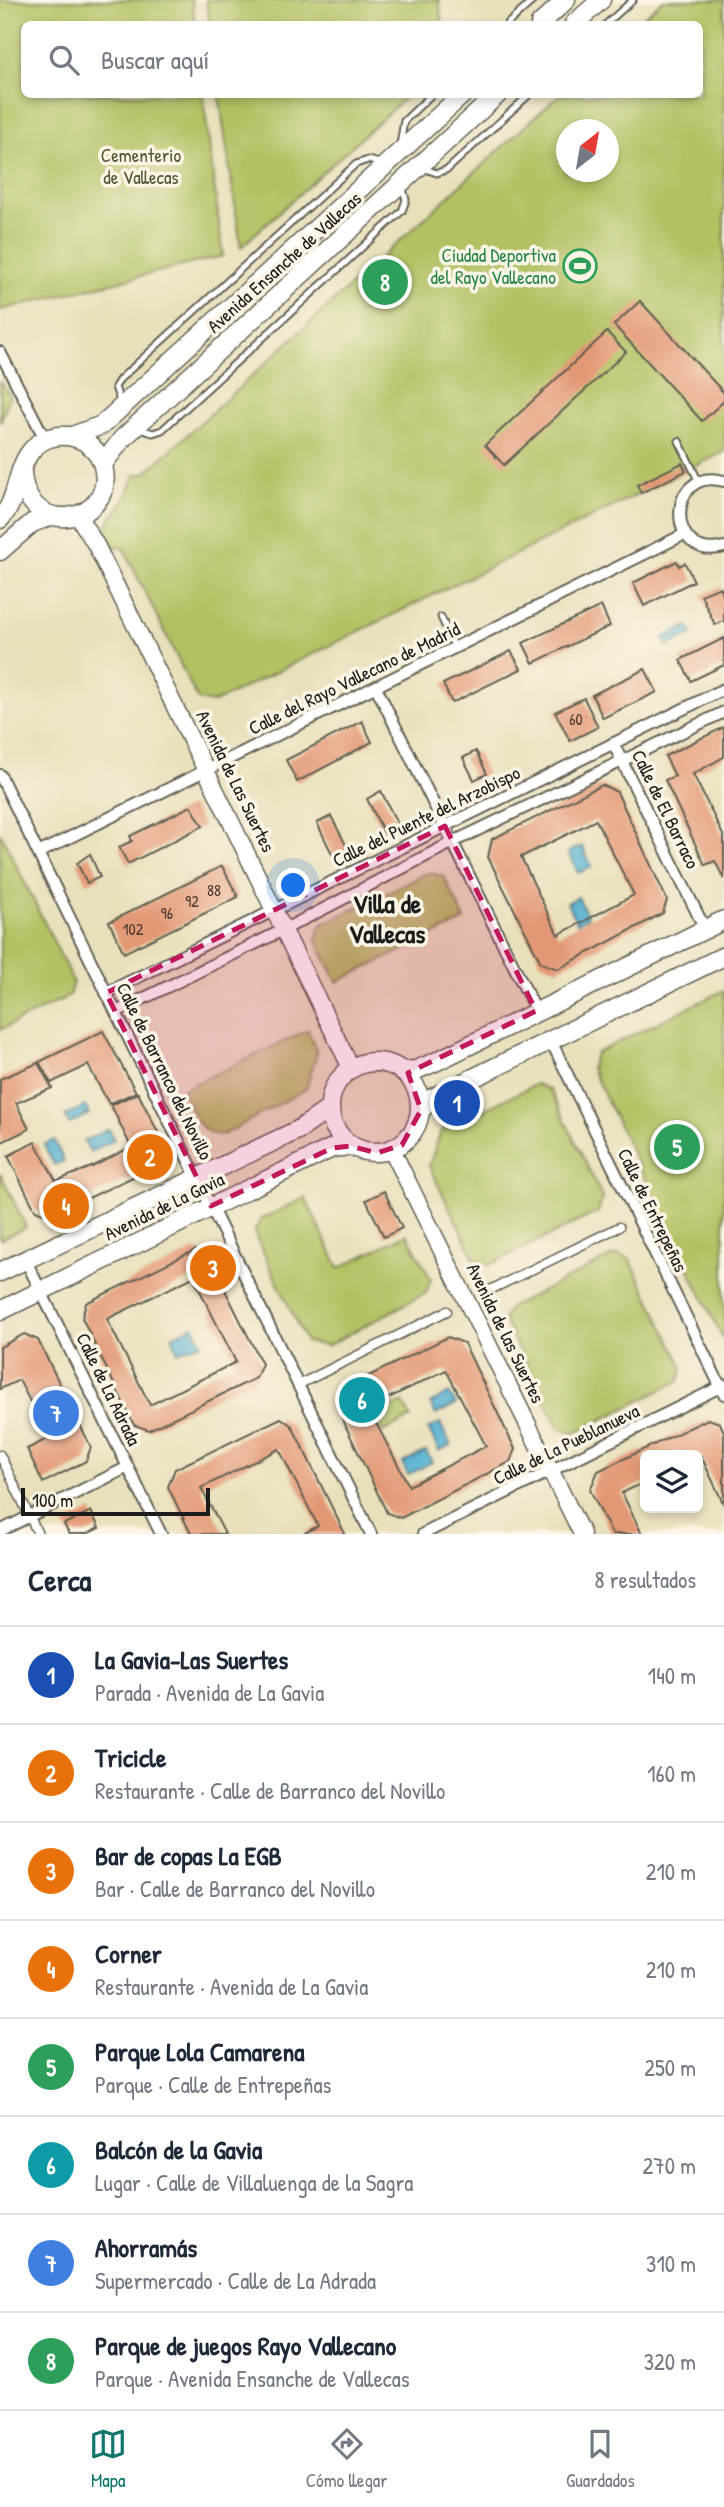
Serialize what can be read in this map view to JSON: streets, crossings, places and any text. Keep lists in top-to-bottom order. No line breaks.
{"streets":{"main road":["Avenida Ensanche de Vallecas","Avenida de Las Suertes","Avenida de La Gavia","Avenida de las Suertes"],"street":["Calle del Rayo Vallecano de Madrid","Calle de El Barraco","Calle del Puente del Arzobispo","Calle de Barranco del Novillo","Calle de Entrepeñas","Calle de La Adrada","Calle de La Pueblanueva"]},"crossings":[["Avenida Ensanche de Vallecas","Avenida de Las Suertes"],["Calle del Rayo Vallecano de Madrid","Avenida de Las Suertes"],["Calle del Rayo Vallecano de Madrid","Calle de Barranco del Novillo"],["Avenida de Las Suertes","Calle del Puente del Arzobispo"],["Avenida de Las Suertes","Avenida de La Gavia"],["Avenida de Las Suertes","Avenida de las Suertes"],["Calle de El Barraco","Calle del Puente del Arzobispo"],["Calle del Puente del Arzobispo","Calle de Barranco del Novillo"],["Calle de Barranco del Novillo","Avenida de La Gavia"],["Avenida de La Gavia","Avenida de las Suertes"],["Avenida de La Gavia","Calle de La Adrada"],["Calle de Entrepeñas","Calle de La Pueblanueva"],["Avenida de las Suertes","Calle de La Pueblanueva"]],"districts":["Villa de Vallecas"],"parks":["Cementerio de Vallecas"],"places":{"sports":["Ciudad Deportiva del Rayo Vallecano"]},"house_numbers":["60","88","92","96","102"],"scale_bar":"100 m","north":"top right","page":{"search":"Buscar aquí","pins":["8","1","5","2","4","3","6","7"],"scale":"100 m","heading":["Cerca","8 resultados"],"list":[{"mark":"1","name":"La Gavia-Las Suertes","note":"Parada · Avenida de La Gavia","value":"140 m"},{"mark":"2","name":"Tricicle","note":"Restaurante · Calle de Barranco del Novillo","value":"160 m"},{"mark":"3","name":"Bar de copas La EGB","note":"Bar · Calle de Barranco del Novillo","value":"210 m"},{"mark":"4","name":"Corner","note":"Restaurante · Avenida de La Gavia","value":"210 m"},{"mark":"5","name":"Parque Lola Camarena","note":"Parque · Calle de Entrepeñas","value":"250 m"},{"mark":"6","name":"Balcón de la Gavia","note":"Lugar · Calle de Villaluenga de la Sagra","value":"270 m"},{"mark":"7","name":"Ahorramás","note":"Supermercado · Calle de La Adrada","value":"310 m"},{"mark":"8","name":"Parque de juegos Rayo Vallecano","note":"Parque · Avenida Ensanche de Vallecas","value":"320 m"}],"nav":["Mapa","Cómo llegar","Guardados"]}}
